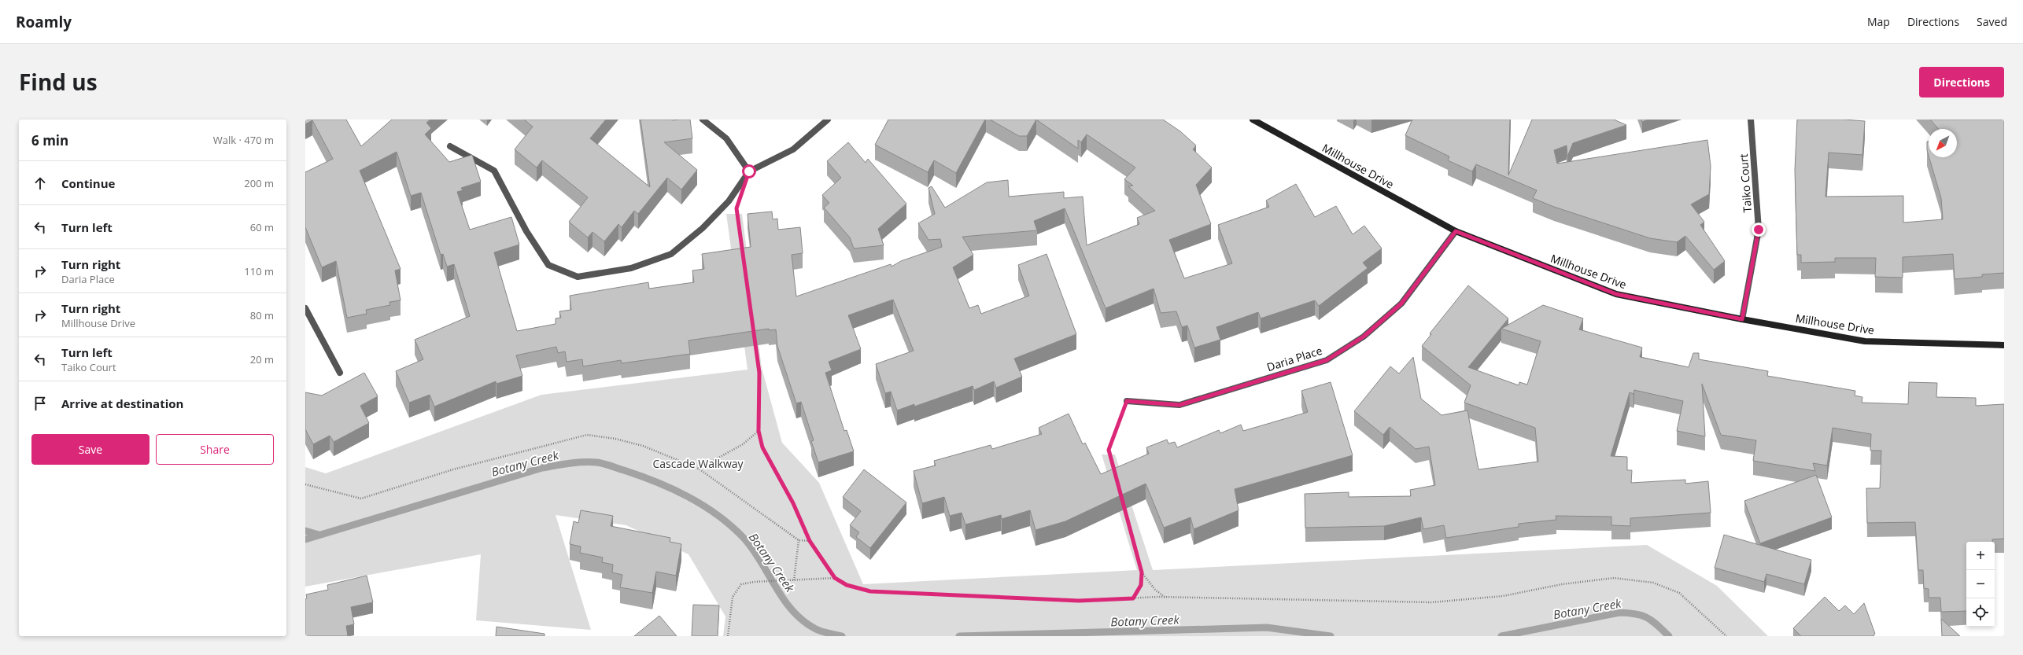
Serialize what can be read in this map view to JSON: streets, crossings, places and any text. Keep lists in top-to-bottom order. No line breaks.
{"streets":{"main road":["Millhouse Drive"],"street":["Taiko Court","Daria Place"]},"crossings":[["Millhouse Drive","Taiko Court"],["Millhouse Drive","Daria Place"]],"water":["Botany Creek"],"parks":["Cascade Walkway"],"north":"bottom left","page":{"header":"Roamly","nav":["Map","Directions","Saved"],"title":"Find us","buttons":["Directions",["Save","Share"]],"heading":["6 min","Walk · 470 m"],"list":[["Continue","200 m"],["Turn left","60 m"],["Turn right","Daria Place","110 m"],["Turn right","Millhouse Drive","80 m"],["Turn left","Taiko Court","20 m"],"Arrive at destination"],"map_buttons":["+","−"]}}
